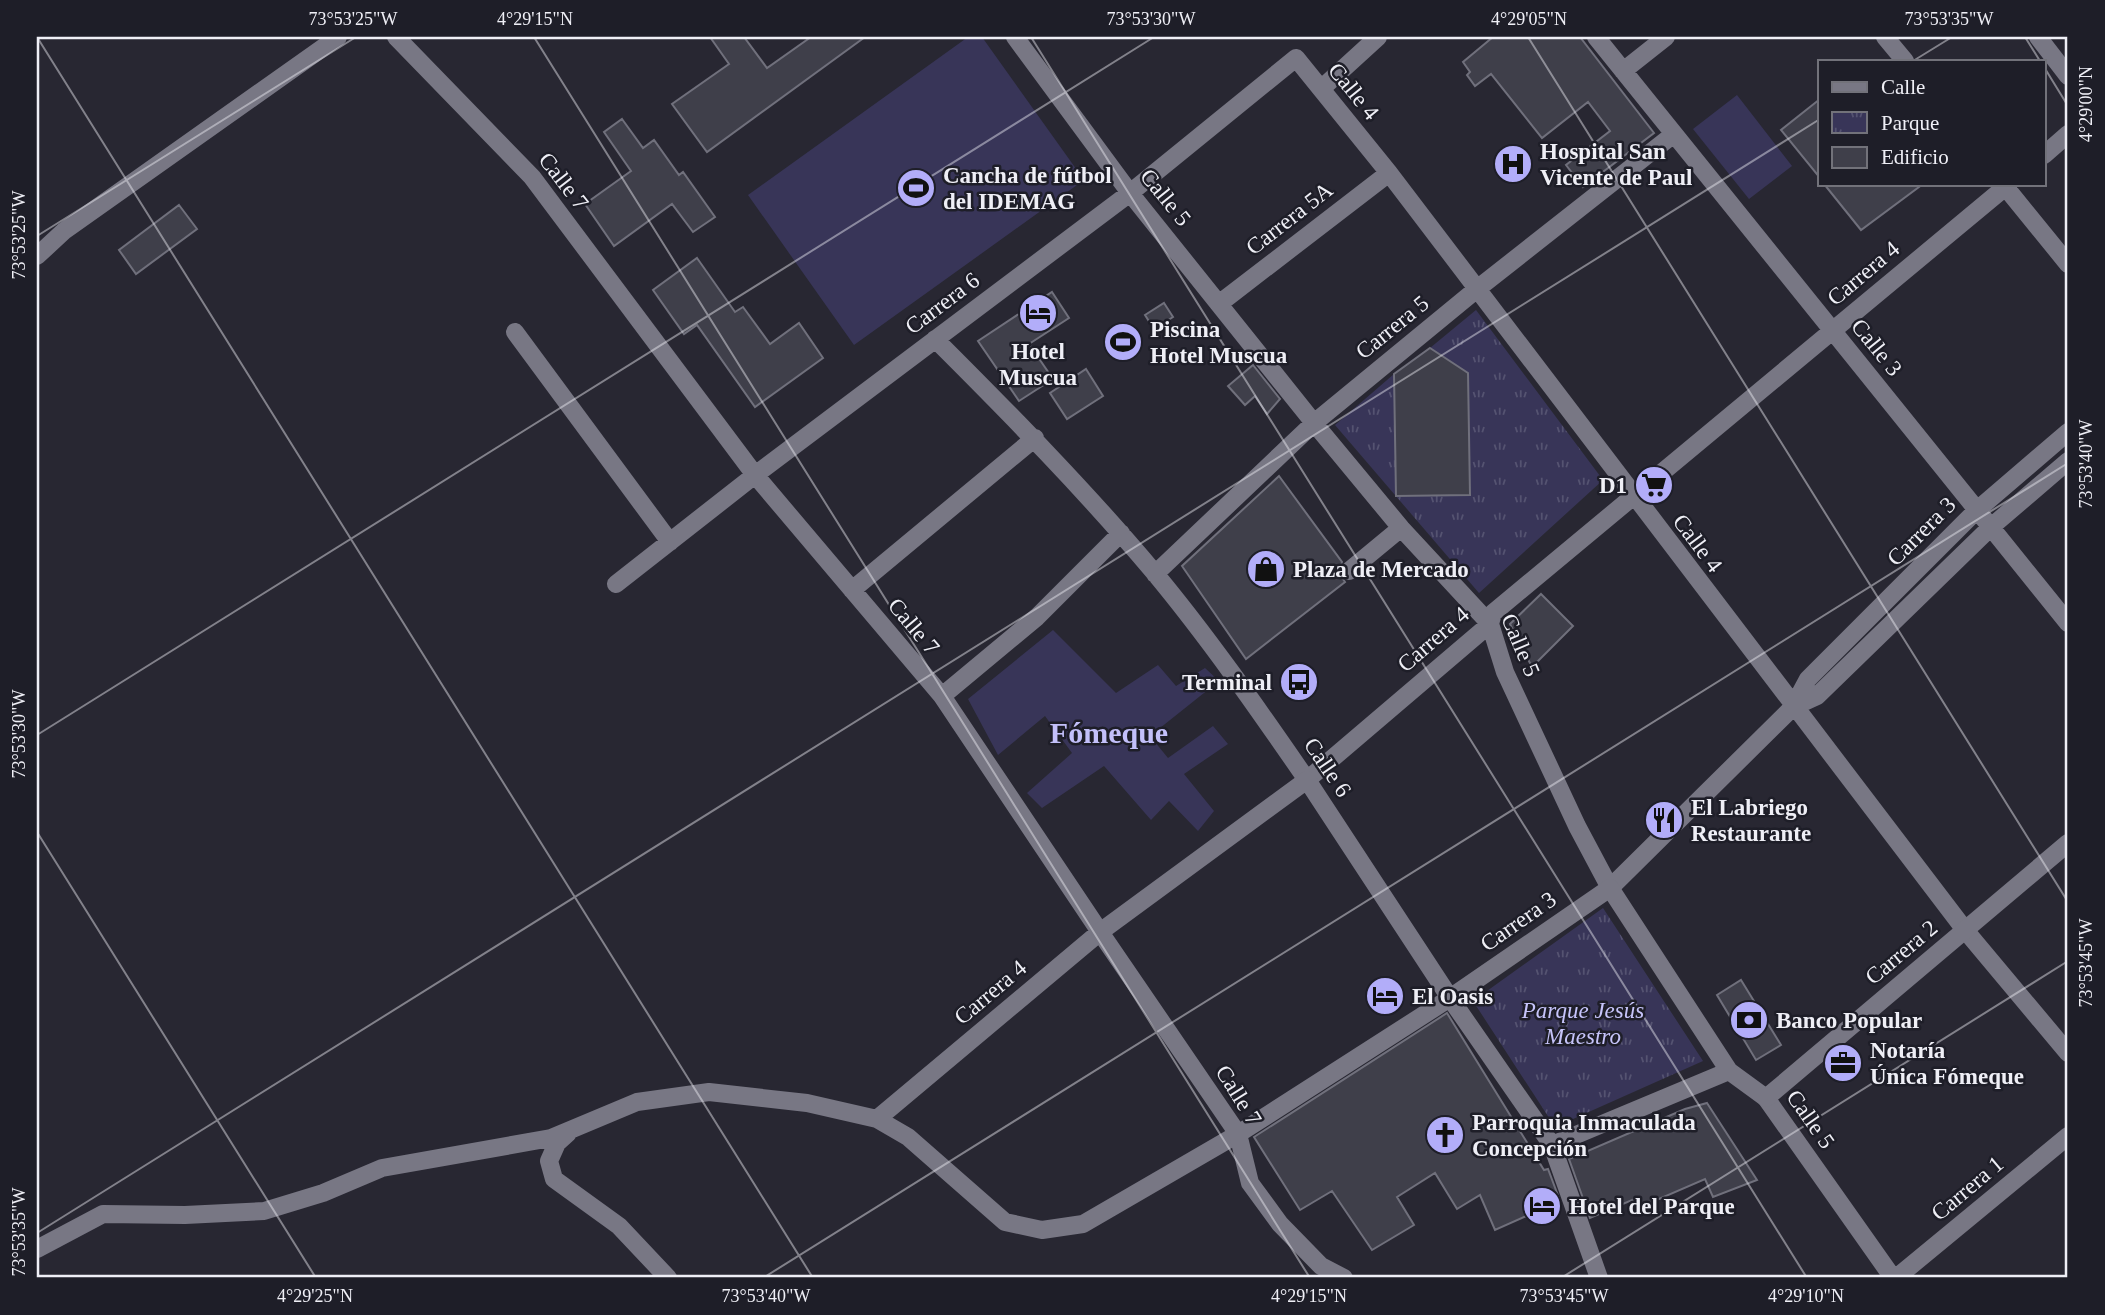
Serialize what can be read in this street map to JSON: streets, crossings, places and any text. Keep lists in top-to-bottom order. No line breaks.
{"streets":{"street":["Calle 4","Calle 7","Calle 5","Carrera 5A","Carrera 4","Carrera 6","Carrera 5","Calle 3","Carrera 3","Calle 6","Carrera 2","Carrera 1"]},"crossings":[["Calle 4","Carrera 5A"],["Calle 4","Carrera 4"],["Calle 4","Carrera 6"],["Calle 4","Carrera 5"],["Calle 4","Carrera 3"],["Calle 4","Carrera 2"],["Calle 7","Carrera 4"],["Calle 7","Carrera 6"],["Calle 7","Carrera 3"],["Calle 5","Carrera 5A"],["Calle 5","Carrera 4"],["Calle 5","Carrera 6"],["Calle 5","Carrera 5"],["Calle 5","Carrera 3"],["Calle 5","Carrera 2"],["Calle 5","Carrera 1"],["Carrera 4","Calle 3"],["Carrera 4","Carrera 3"],["Carrera 4","Calle 6"],["Carrera 6","Calle 6"],["Carrera 5","Calle 3"],["Carrera 5","Calle 6"],["Calle 3","Carrera 3"],["Carrera 3","Calle 6"]],"districts":["Fómeque"],"parks":["Parque Jesús Maestro"],"places":{"hospital":["Hospital San Vicente de Paul"],"sports":["Cancha de fútbol del IDEMAG","Piscina Hotel Muscua"],"hotel":["Hotel Muscua","El Oasis","Hotel del Parque"],"supermarket":["D1"],"shop":["Plaza de Mercado"],"bus stop":["Terminal"],"restaurant":["El Labriego Restaurante"],"bank":["Banco Popular"],"office":["Notaría Única Fómeque"],"church":["Parroquia Inmaculada Concepción"]},"legend":["Calle","Parque","Edificio"],"coordinates":["73°53'25\"W","4°29'15\"N","73°53'30\"W","4°29'05\"N","73°53'35\"W","4°29'00\"N","73°53'40\"W","73°53'45\"W","4°29'25\"N","4°29'10\"N"]}
